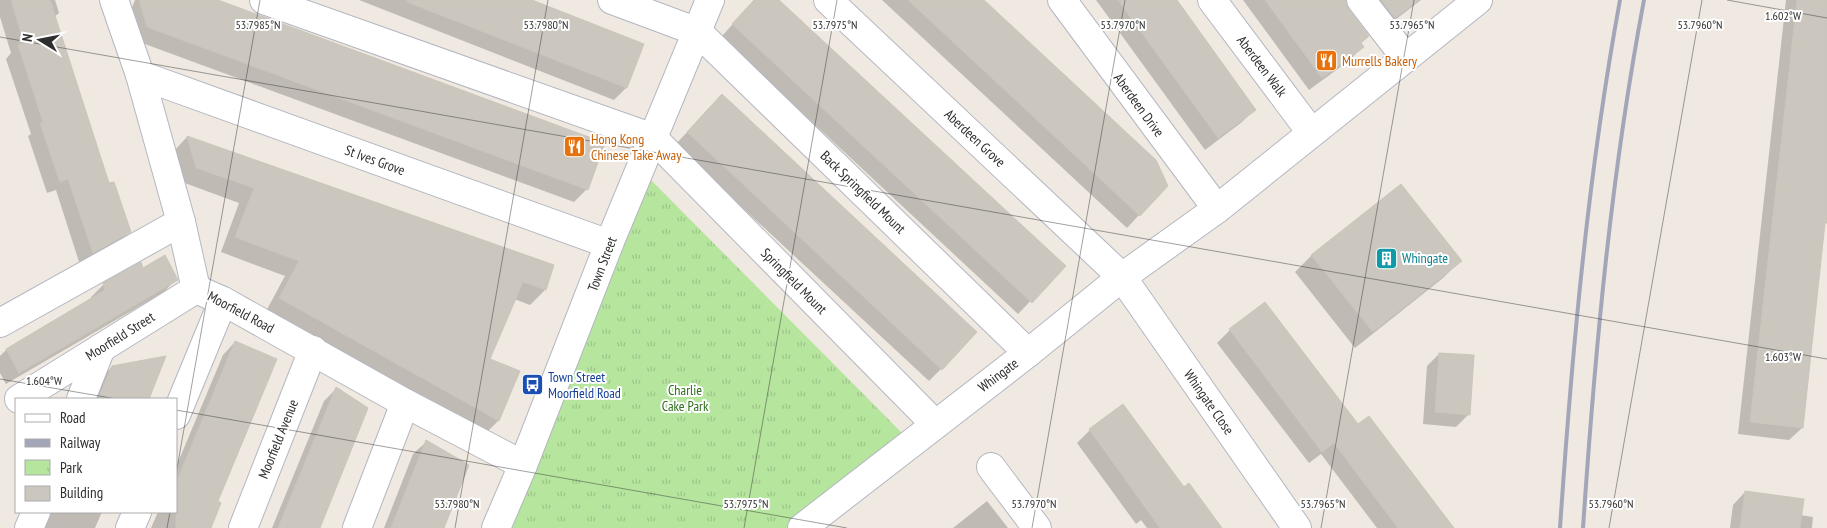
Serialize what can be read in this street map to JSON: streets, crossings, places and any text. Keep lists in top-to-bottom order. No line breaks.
{"streets":{"street":["Aberdeen Walk","Aberdeen Drive","Aberdeen Grove","St Ives Grove","Back Springfield Mount","Town Street","Springfield Mount","Moorfield Road","Moorfield Street","Whingate","Whingate Close","Moorfield Avenue"]},"crossings":[["Aberdeen Walk","Whingate"],["Aberdeen Drive","Whingate"],["Aberdeen Grove","Whingate"],["Aberdeen Grove","Whingate Close"],["St Ives Grove","Town Street"],["St Ives Grove","Moorfield Road"],["Back Springfield Mount","Town Street"],["Back Springfield Mount","Whingate"],["Town Street","Springfield Mount"],["Town Street","Moorfield Road"],["Springfield Mount","Whingate"],["Moorfield Road","Moorfield Street"],["Moorfield Road","Moorfield Avenue"],["Whingate","Whingate Close"]],"parks":["Charlie Cake Park"],"places":{"restaurant":["Murrells Bakery","Hong Kong Chinese Take Away"],"building":["Whingate"],"bus stop":["Town Street Moorfield Road"]},"legend":["Road","Railway","Park","Building"],"north":"left","coordinates":["1.602°W","53.7985°N","53.7980°N","53.7975°N","53.7970°N","53.7965°N","53.7960°N","1.603°W","1.604°W"]}
